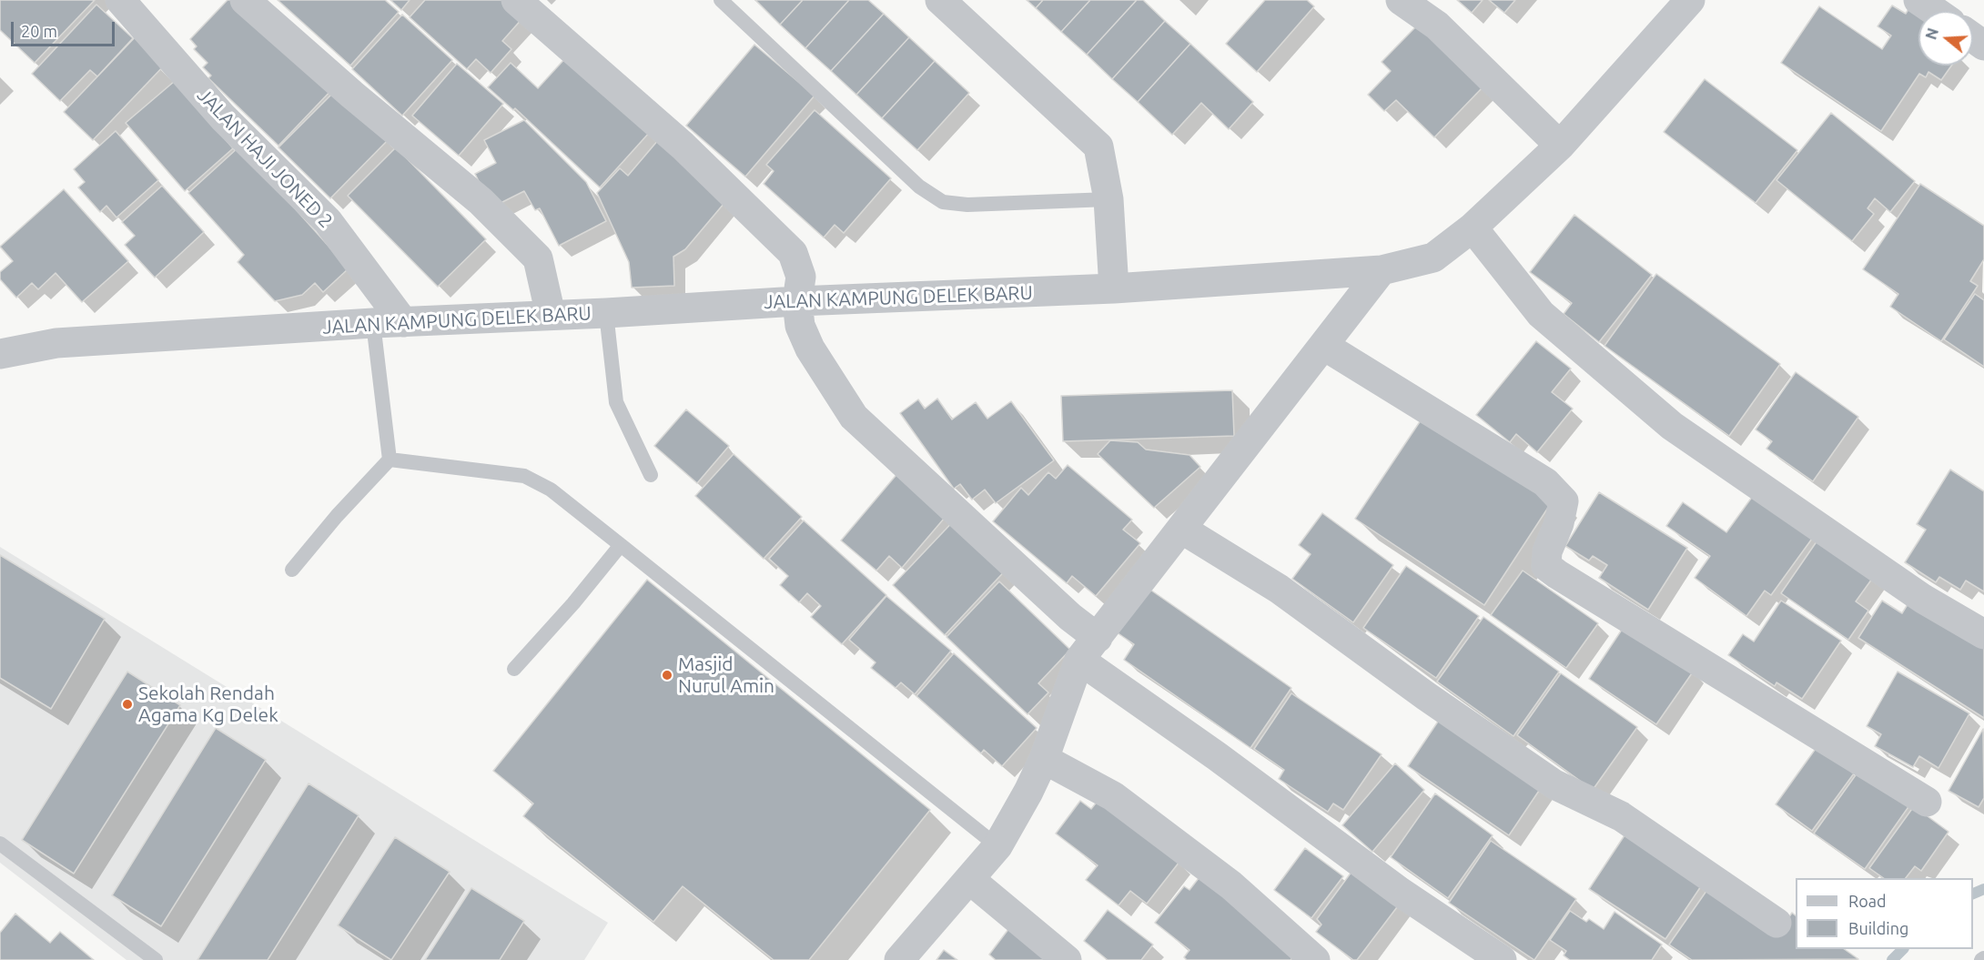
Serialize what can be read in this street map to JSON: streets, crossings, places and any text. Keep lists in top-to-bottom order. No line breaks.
{"streets":{"street":["JALAN HAJI JONED 2","JALAN KAMPUNG DELEK BARU"]},"crossings":[["JALAN HAJI JONED 2","JALAN KAMPUNG DELEK BARU"]],"places":["Masjid Nurul Amin","Sekolah Rendah Agama Kg Delek"],"legend":["Road","Building"],"scale_bar":"20 m","north":"left"}
